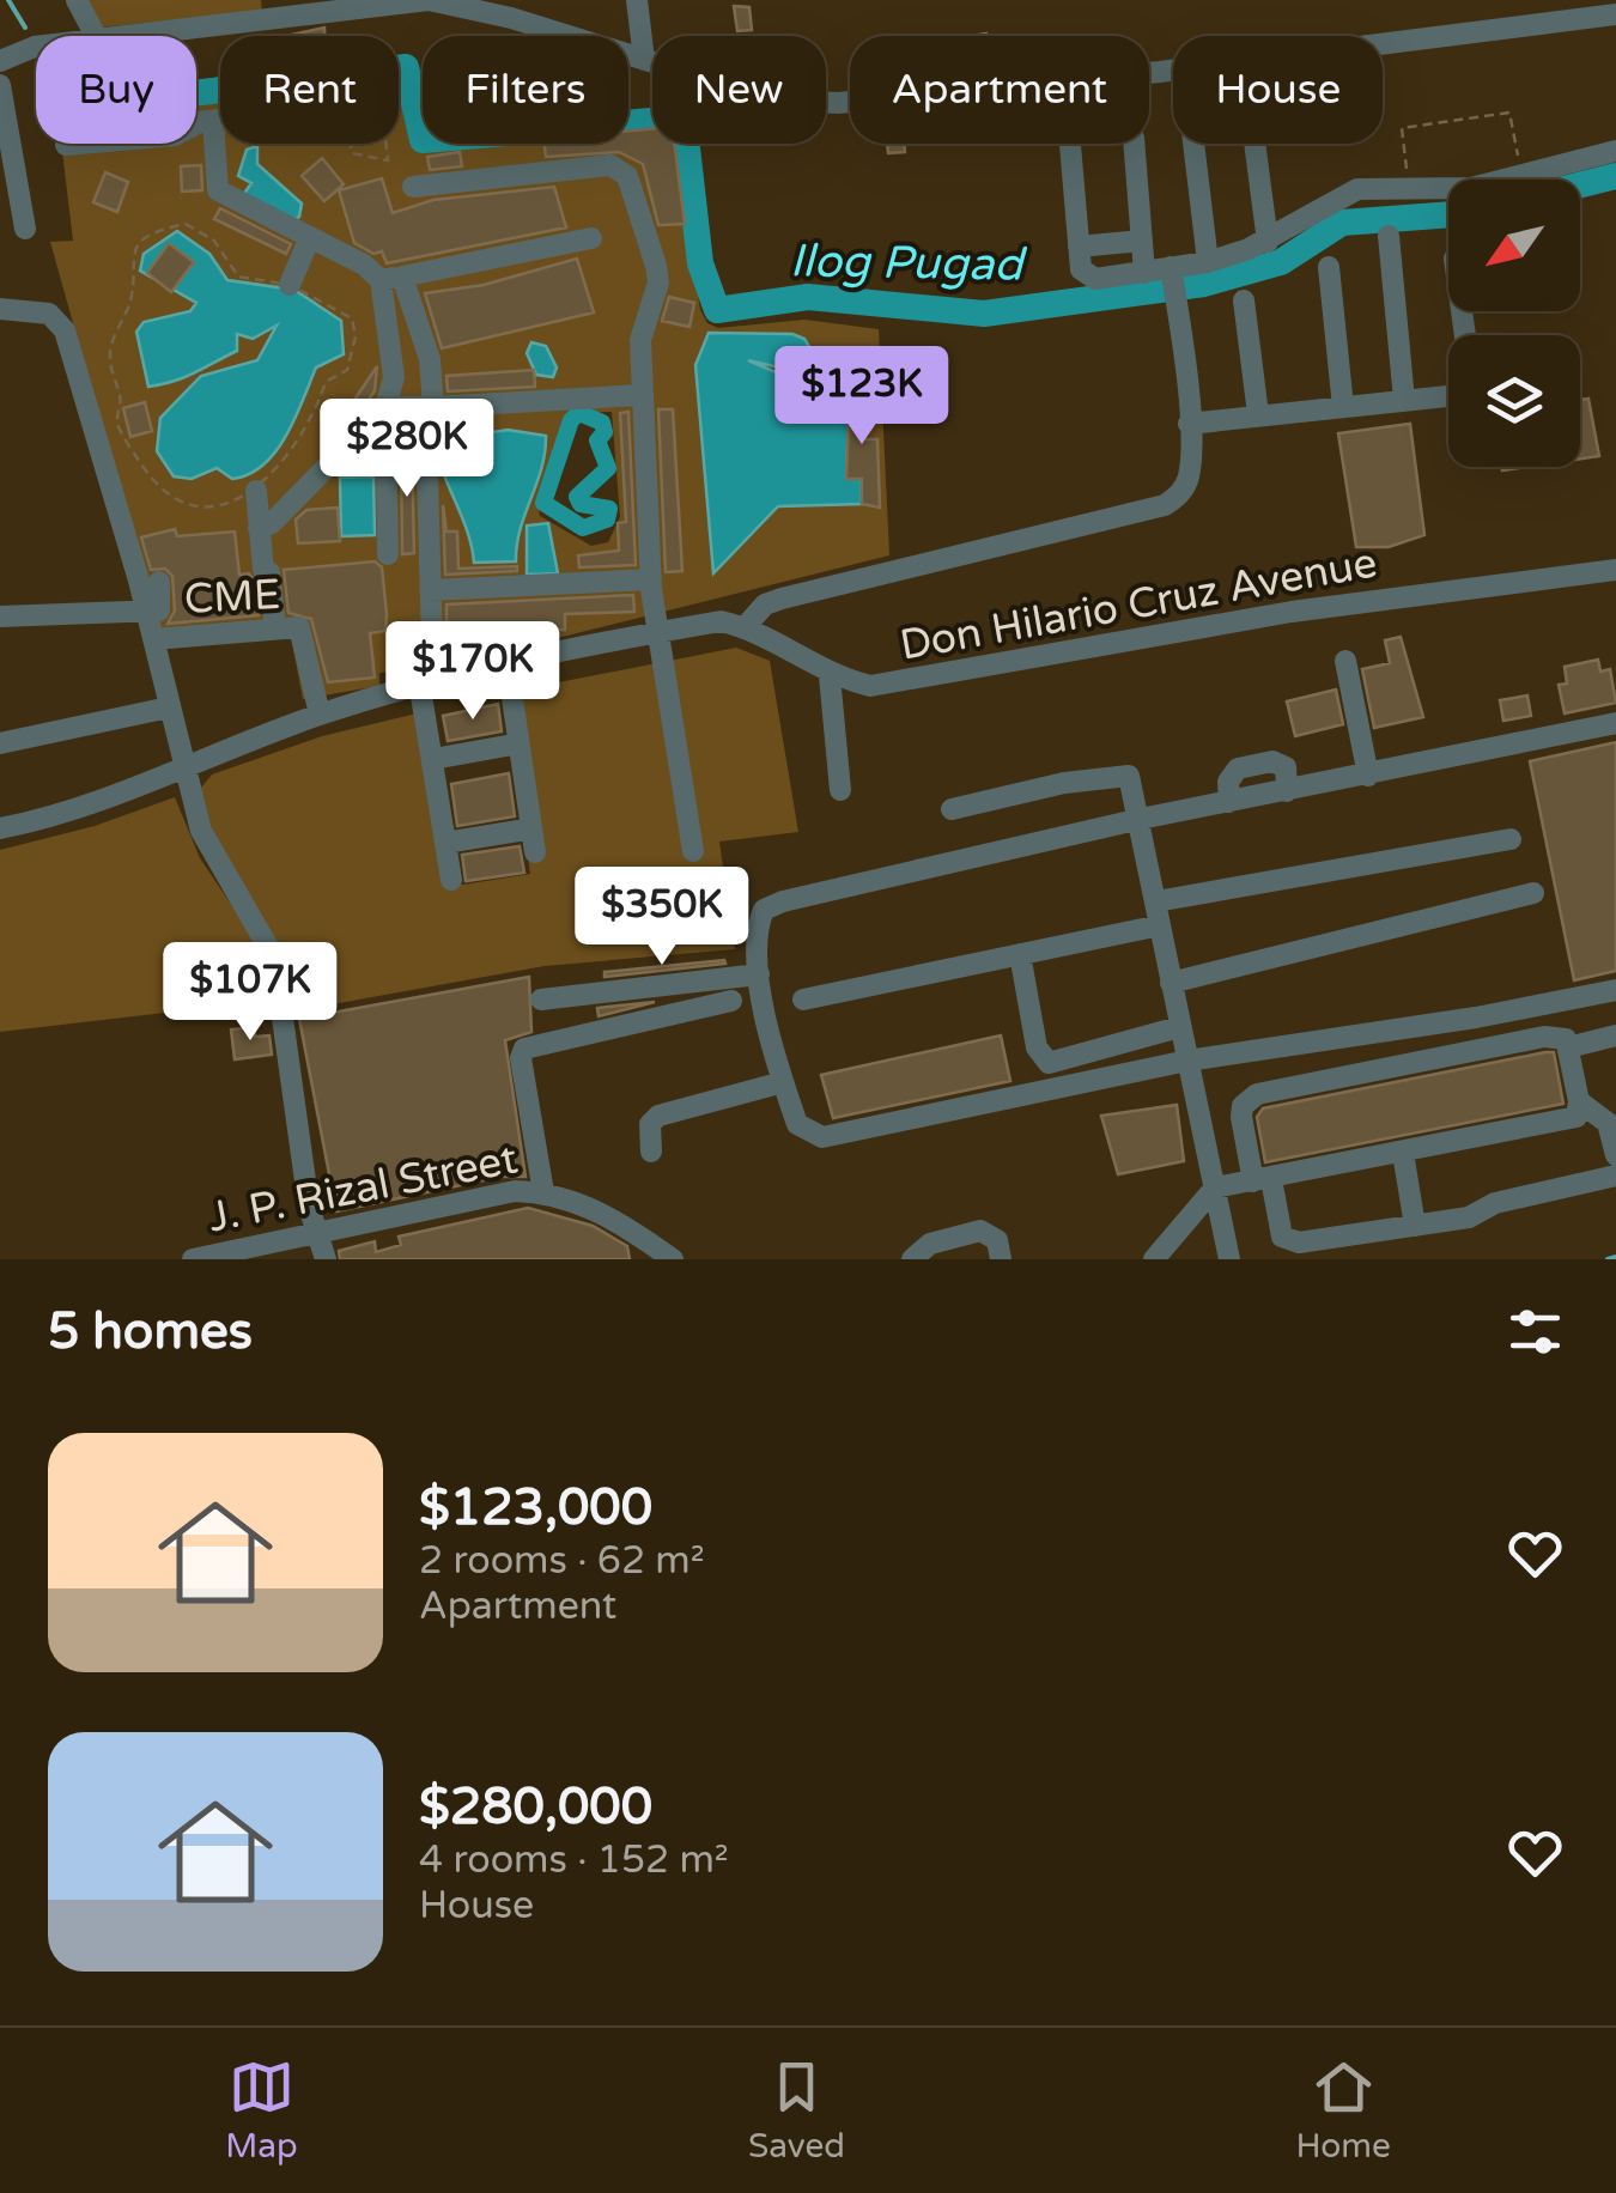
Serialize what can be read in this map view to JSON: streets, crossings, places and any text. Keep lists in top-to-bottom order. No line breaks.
{"streets":{"street":["CME","Don Hilario Cruz Avenue","J. P. Rizal Street"]},"water":["Ilog Pugad"],"north":"bottom left","page":{"chip":["Buy","Rent","Filters","New","Apartment","House"],"price":["$123K","$280K","$170K","$350K","$107K"],"heading":"5 homes","list":[{"name":"$123,000","note":"2 rooms · 62 m² · Apartment"},{"name":"$280,000","note":"4 rooms · 152 m² · House"}],"tabs":["Map","Saved","Home"]}}
